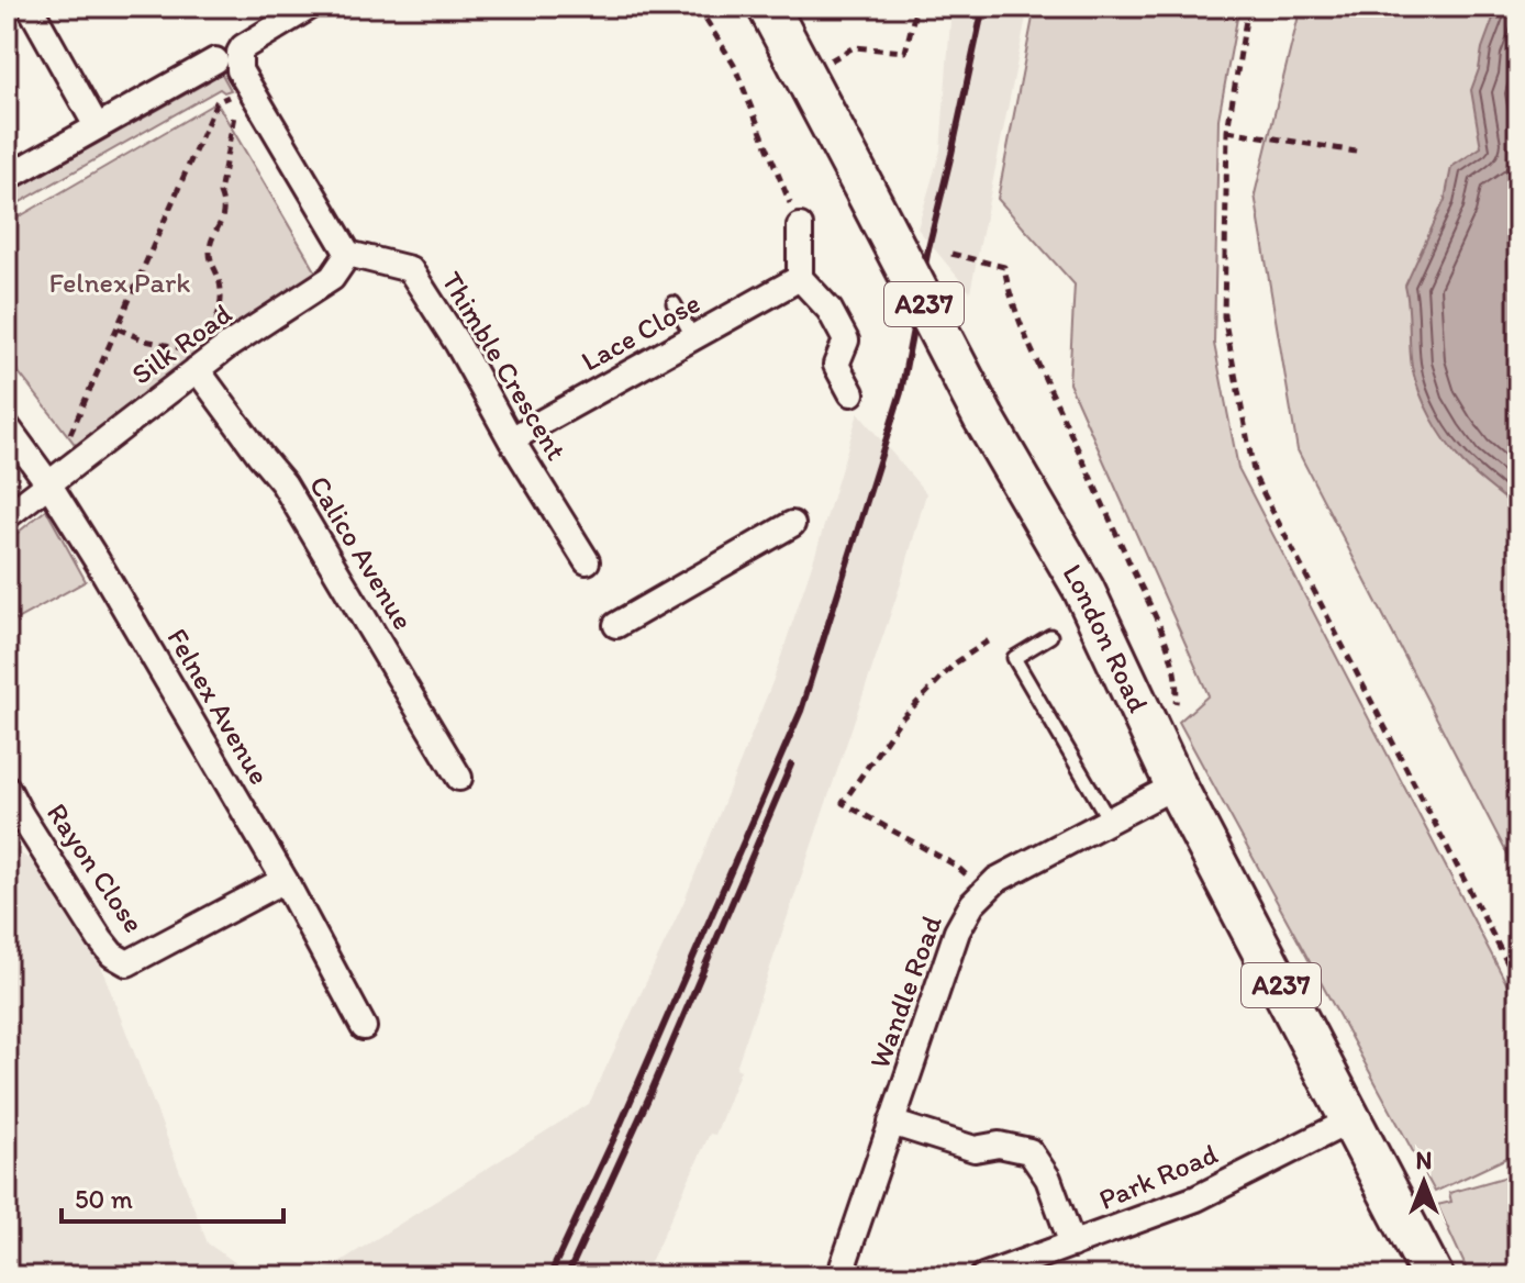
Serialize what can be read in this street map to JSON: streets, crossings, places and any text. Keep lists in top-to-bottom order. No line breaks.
{"streets":{"main road":["A237","London Road"],"street":["Lace Close","Silk Road","Thimble Crescent","Calico Avenue","Felnex Avenue","Rayon Close","Wandle Road","Park Road"]},"crossings":[["Lace Close","Thimble Crescent"],["Silk Road","Thimble Crescent"],["Silk Road","Calico Avenue"],["Silk Road","Felnex Avenue"],["London Road","Wandle Road"],["London Road","Park Road"],["Felnex Avenue","Rayon Close"]],"parks":["Felnex Park"],"scale_bar":"50 m","north":"top"}
